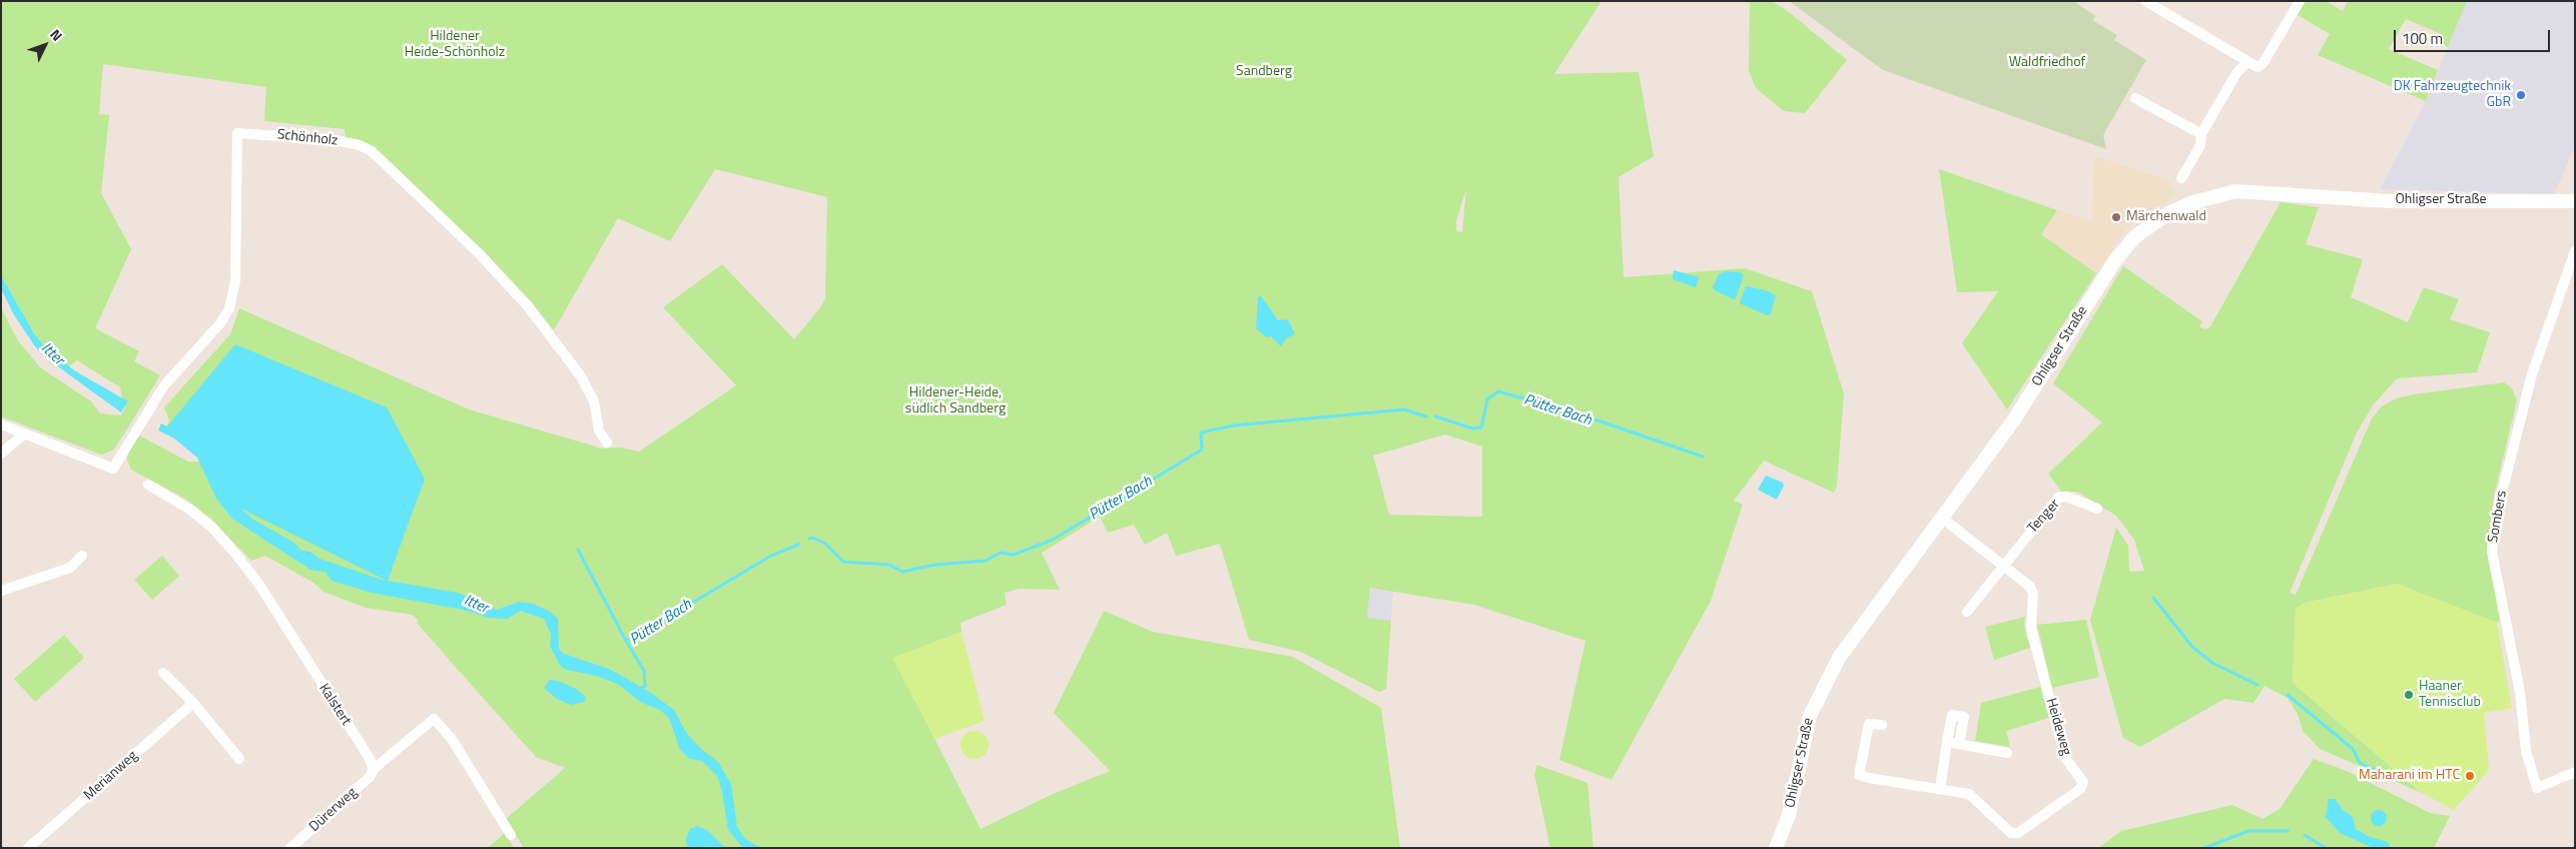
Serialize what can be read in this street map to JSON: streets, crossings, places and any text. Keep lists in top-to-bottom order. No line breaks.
{"streets":{"main road":["Ohligser Straße"],"street":["Schönholz","Tenger","Sombers","Kalstert","Heideweg","Merianweg","Dürerweg"]},"crossings":[["Ohligser Straße","Heideweg"],["Tenger","Heideweg"],["Kalstert","Dürerweg"]],"water":["Itter","Pütter Bach"],"parks":["Hildener Heide-Schönholz","Waldfriedhof","Sandberg","Hildener-Heide, südlich Sandberg"],"places":["DK Fahrzeugtechnik GbR","Märchenwald","Haaner Tennisclub","Maharani im HTC"],"scale_bar":"100 m","north":"top right"}
